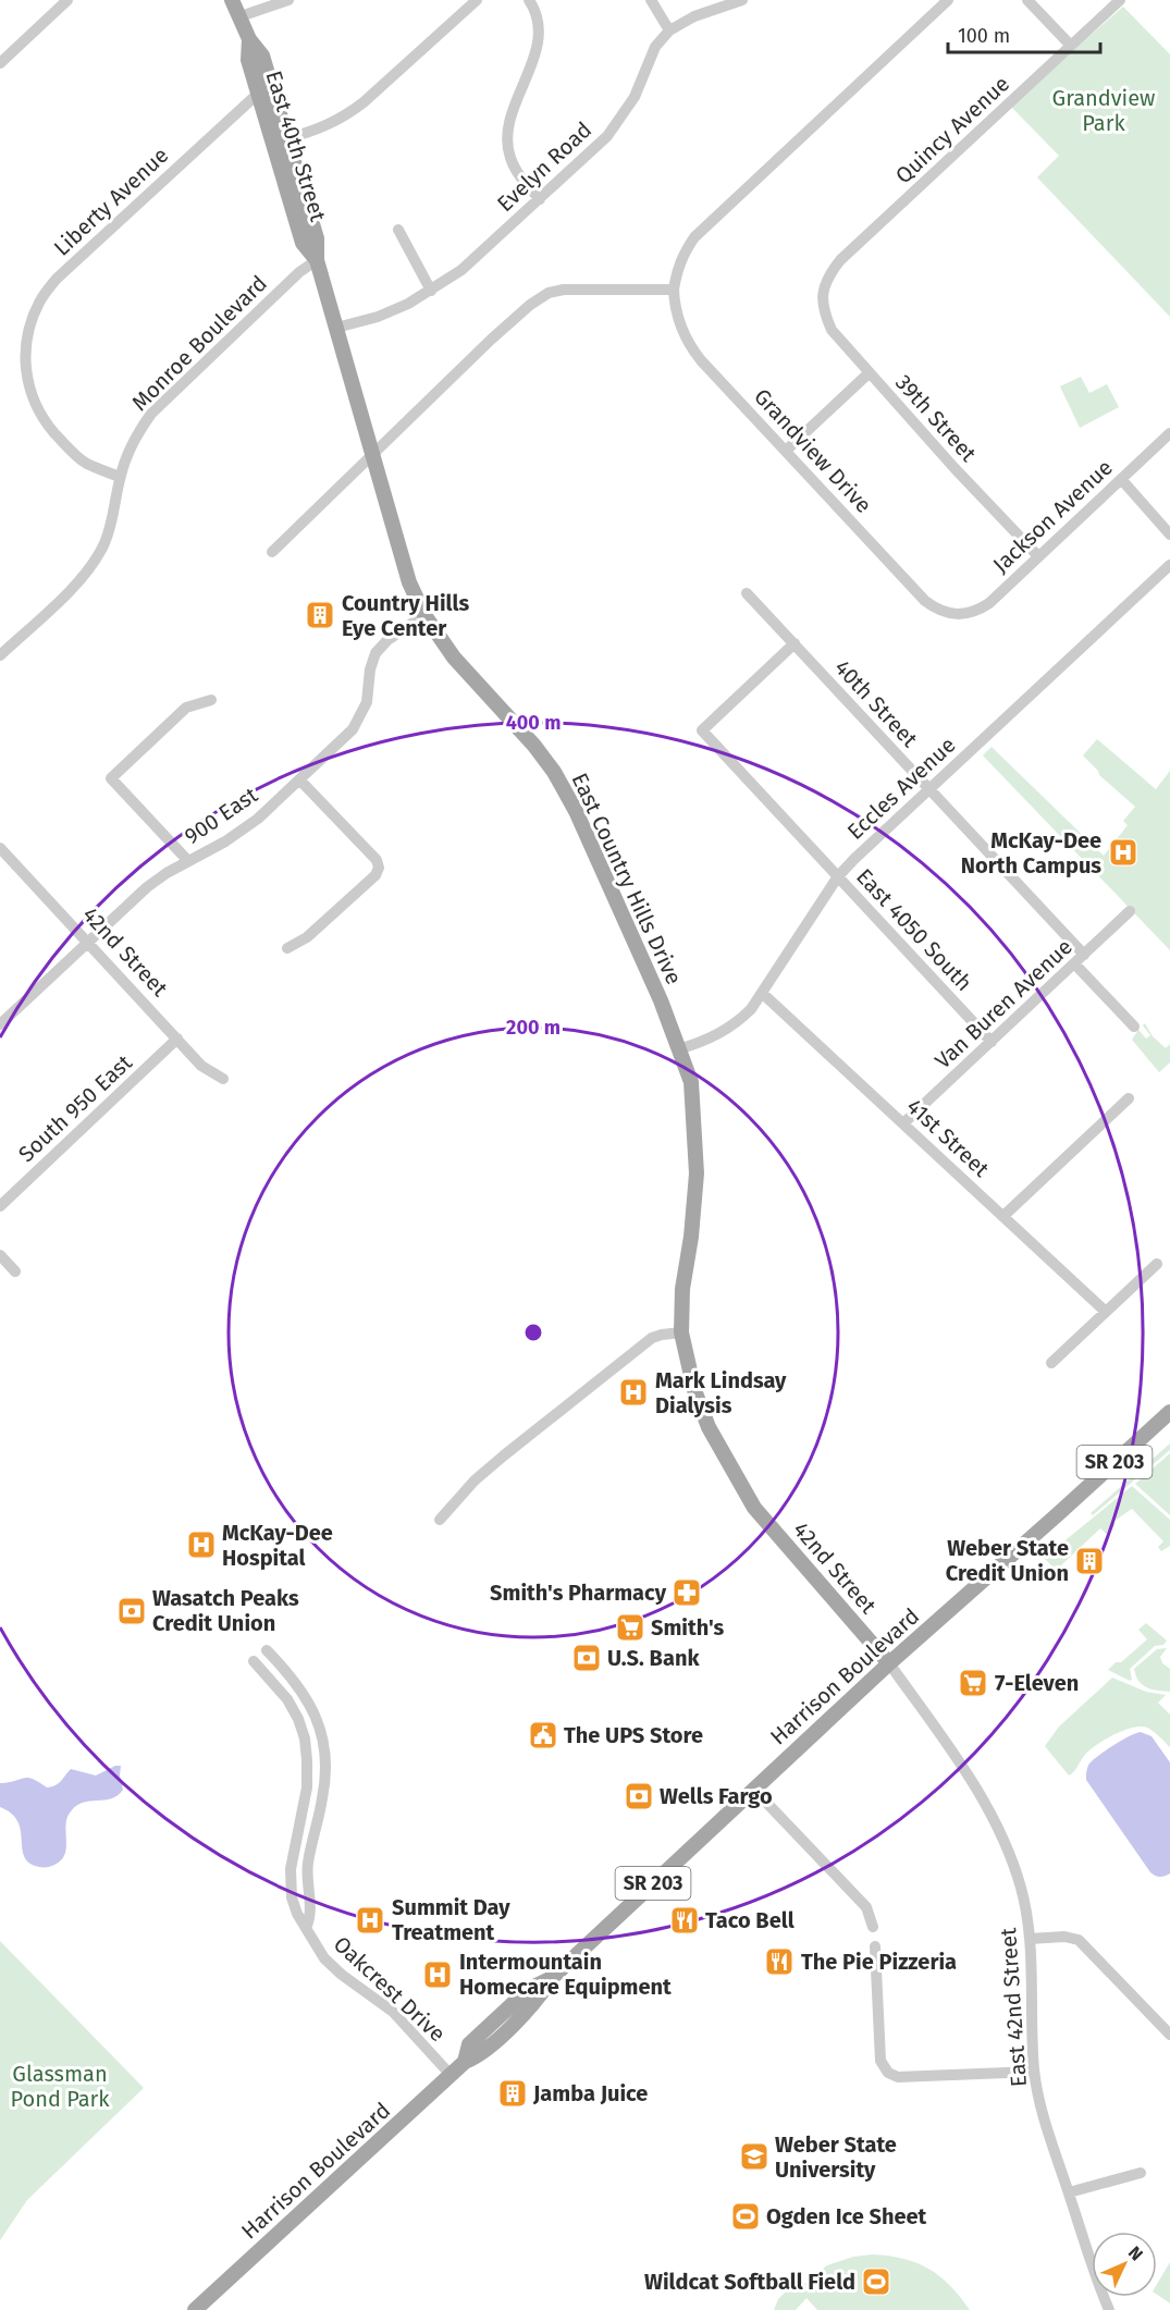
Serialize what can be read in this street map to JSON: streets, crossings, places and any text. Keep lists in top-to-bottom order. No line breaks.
{"streets":{"main road":["East 40th Street","East Country Hills Drive","42nd Street","SR 203","Harrison Boulevard"],"street":["Quincy Avenue","Evelyn Road","Liberty Avenue","Monroe Boulevard","39th Street","Grandview Drive","Jackson Avenue","40th Street","Eccles Avenue","900 East","East 4050 South","Van Buren Avenue","South 950 East","41st Street","Oakcrest Drive","East 42nd Street"]},"crossings":[["Quincy Avenue","39th Street"],["East 40th Street","Evelyn Road"],["East 40th Street","Liberty Avenue"],["East 40th Street","Monroe Boulevard"],["East 40th Street","East Country Hills Drive"],["Liberty Avenue","Monroe Boulevard"],["39th Street","Jackson Avenue"],["Grandview Drive","Jackson Avenue"],["40th Street","Eccles Avenue"],["40th Street","East 4050 South"],["40th Street","Van Buren Avenue"],["Eccles Avenue","East Country Hills Drive"],["Eccles Avenue","East 4050 South"],["Eccles Avenue","41st Street"],["900 East","East Country Hills Drive"],["900 East","42nd Street"],["East Country Hills Drive","42nd Street"],["East 4050 South","Van Buren Avenue"],["42nd Street","South 950 East"],["42nd Street","Harrison Boulevard"],["42nd Street","East 42nd Street"],["Van Buren Avenue","41st Street"],["Harrison Boulevard","Oakcrest Drive"]],"parks":["Grandview Park","Glassman Pond Park"],"places":{"building":["Country Hills Eye Center","Weber State Credit Union","Jamba Juice"],"hospital":["McKay-Dee North Campus","Mark Lindsay Dialysis","McKay-Dee Hospital","Summit Day Treatment","Intermountain Homecare Equipment"],"pharmacy":["Smith's Pharmacy"],"bank":["Wasatch Peaks Credit Union","U.S. Bank","Wells Fargo"],"supermarket":["Smith's","7-Eleven"],"public building":["The UPS Store"],"restaurant":["Taco Bell","The Pie Pizzeria"],"school or university":["Weber State University"],"sports":["Ogden Ice Sheet","Wildcat Softball Field"]},"scale_bar":"100 m","north":"top right","rings":["400 m","200 m"]}
